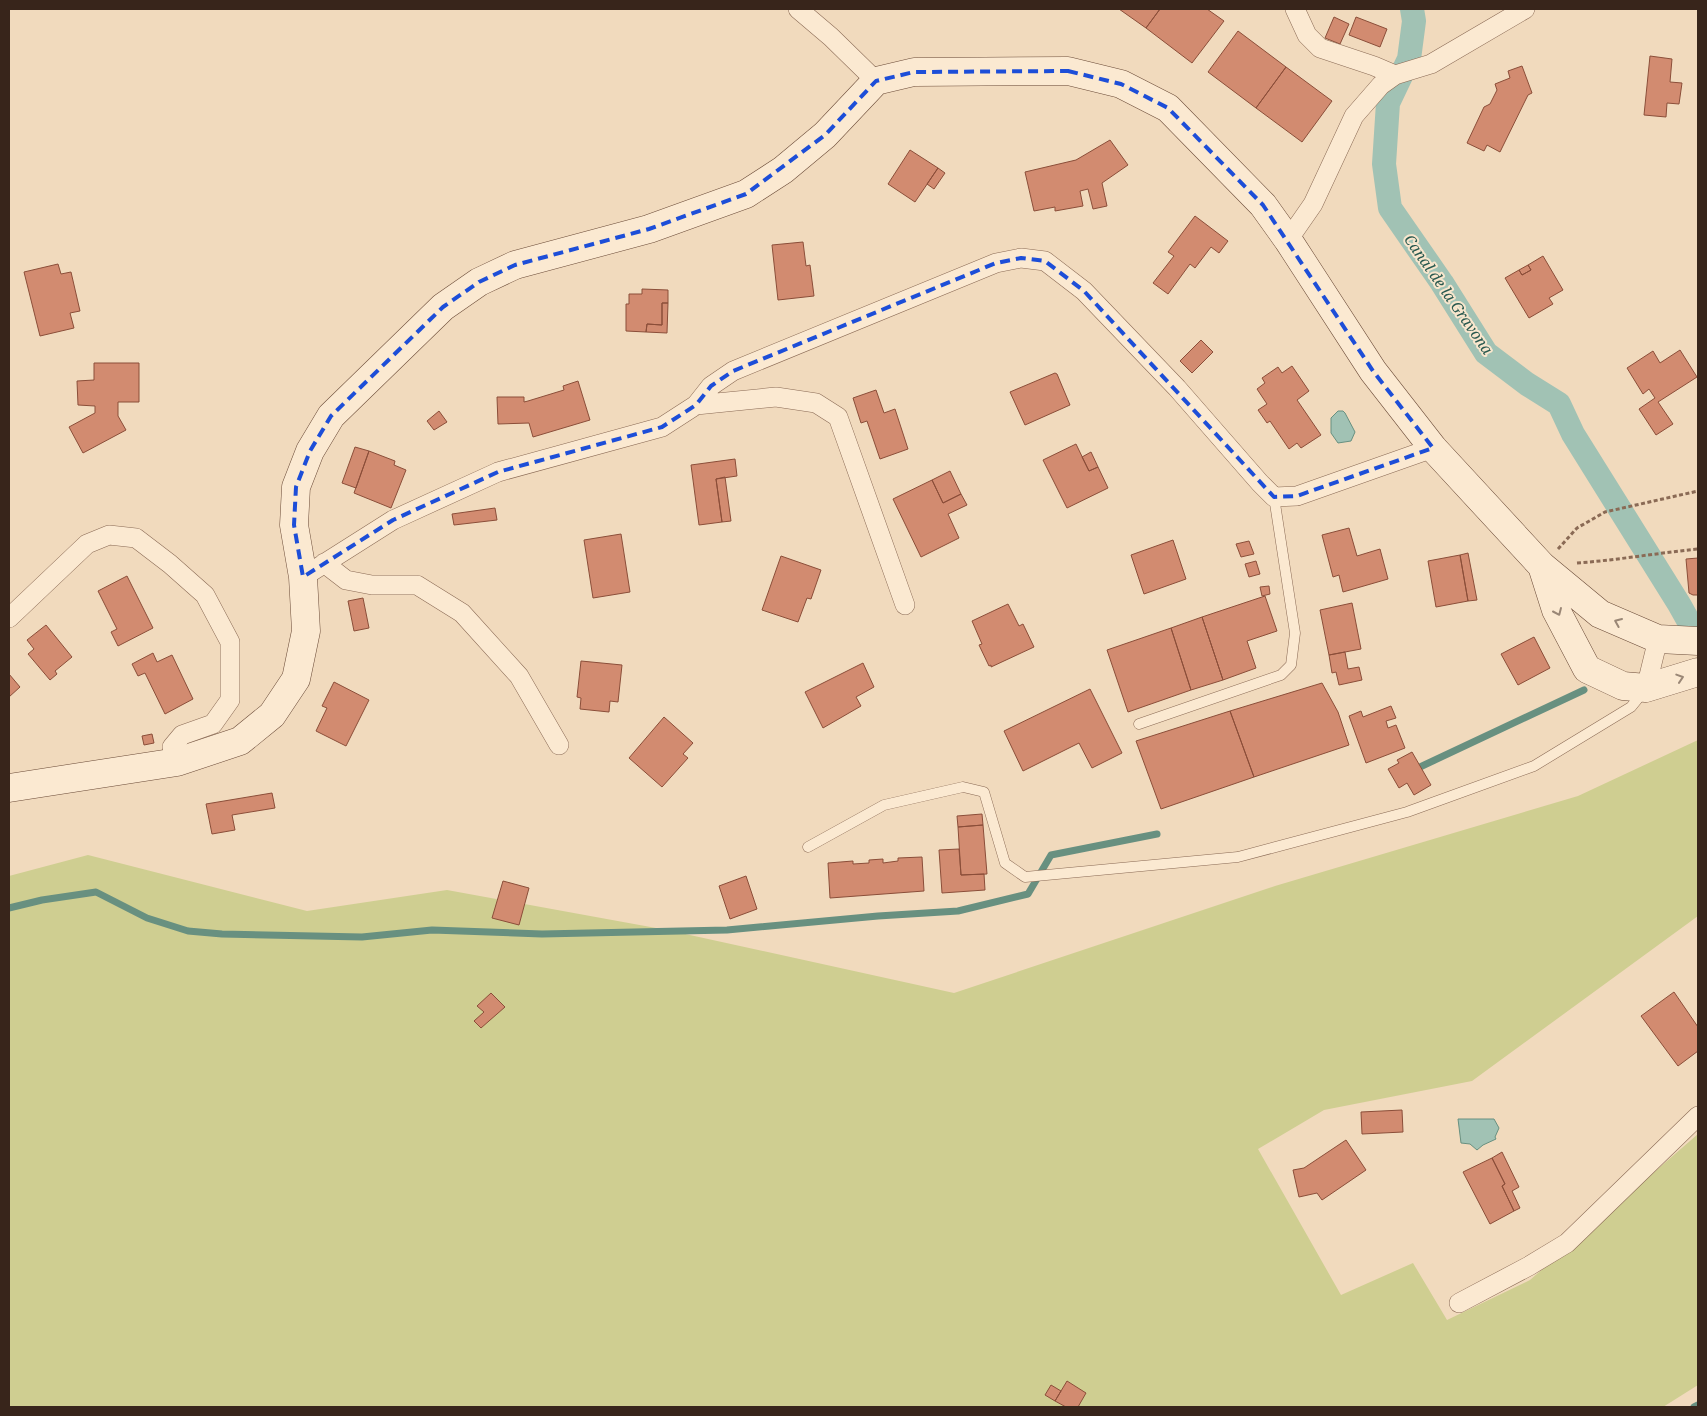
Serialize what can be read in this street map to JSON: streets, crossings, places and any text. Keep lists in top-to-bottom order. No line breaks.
{"water":["Canal de la Gravona"]}
